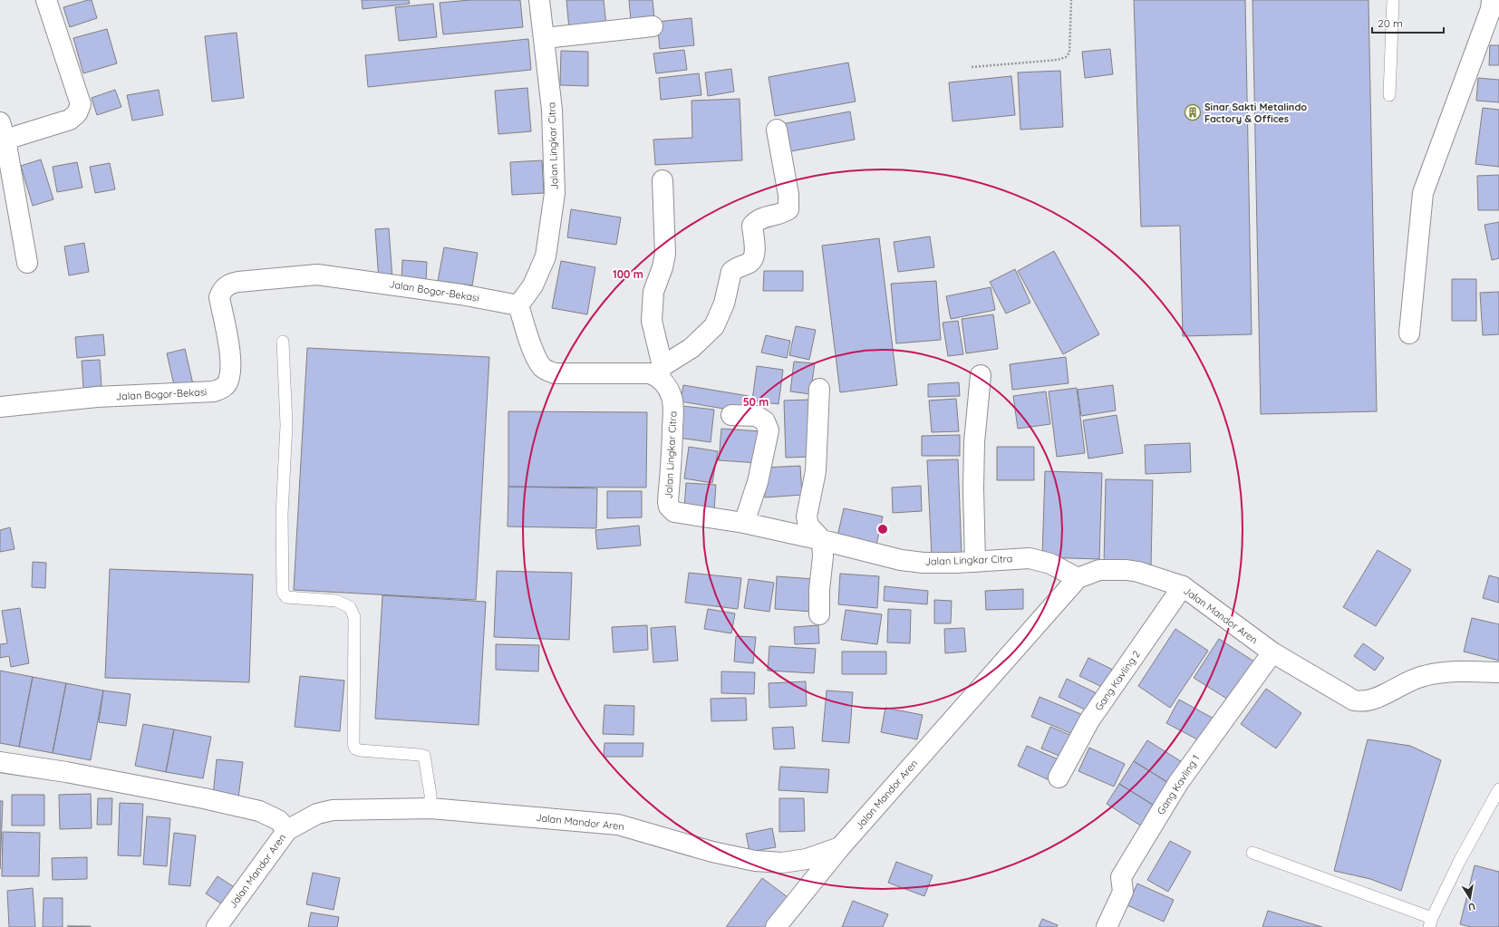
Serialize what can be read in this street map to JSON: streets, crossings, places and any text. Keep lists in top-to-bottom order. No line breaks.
{"streets":{"street":["Jalan Lingkar Citra","Jalan Bogor-Bekasi","Jalan Mandor Aren","Gang Kavling 2","Gang Kavling 1"]},"crossings":[["Jalan Lingkar Citra","Jalan Bogor-Bekasi"],["Jalan Lingkar Citra","Jalan Mandor Aren"],["Jalan Mandor Aren","Gang Kavling 2"],["Jalan Mandor Aren","Gang Kavling 1"]],"places":{"building":["Sinar Sakti Metalindo Factory & Offices"]},"scale_bar":"20 m","north":"bottom","rings":["100 m","50 m"]}
